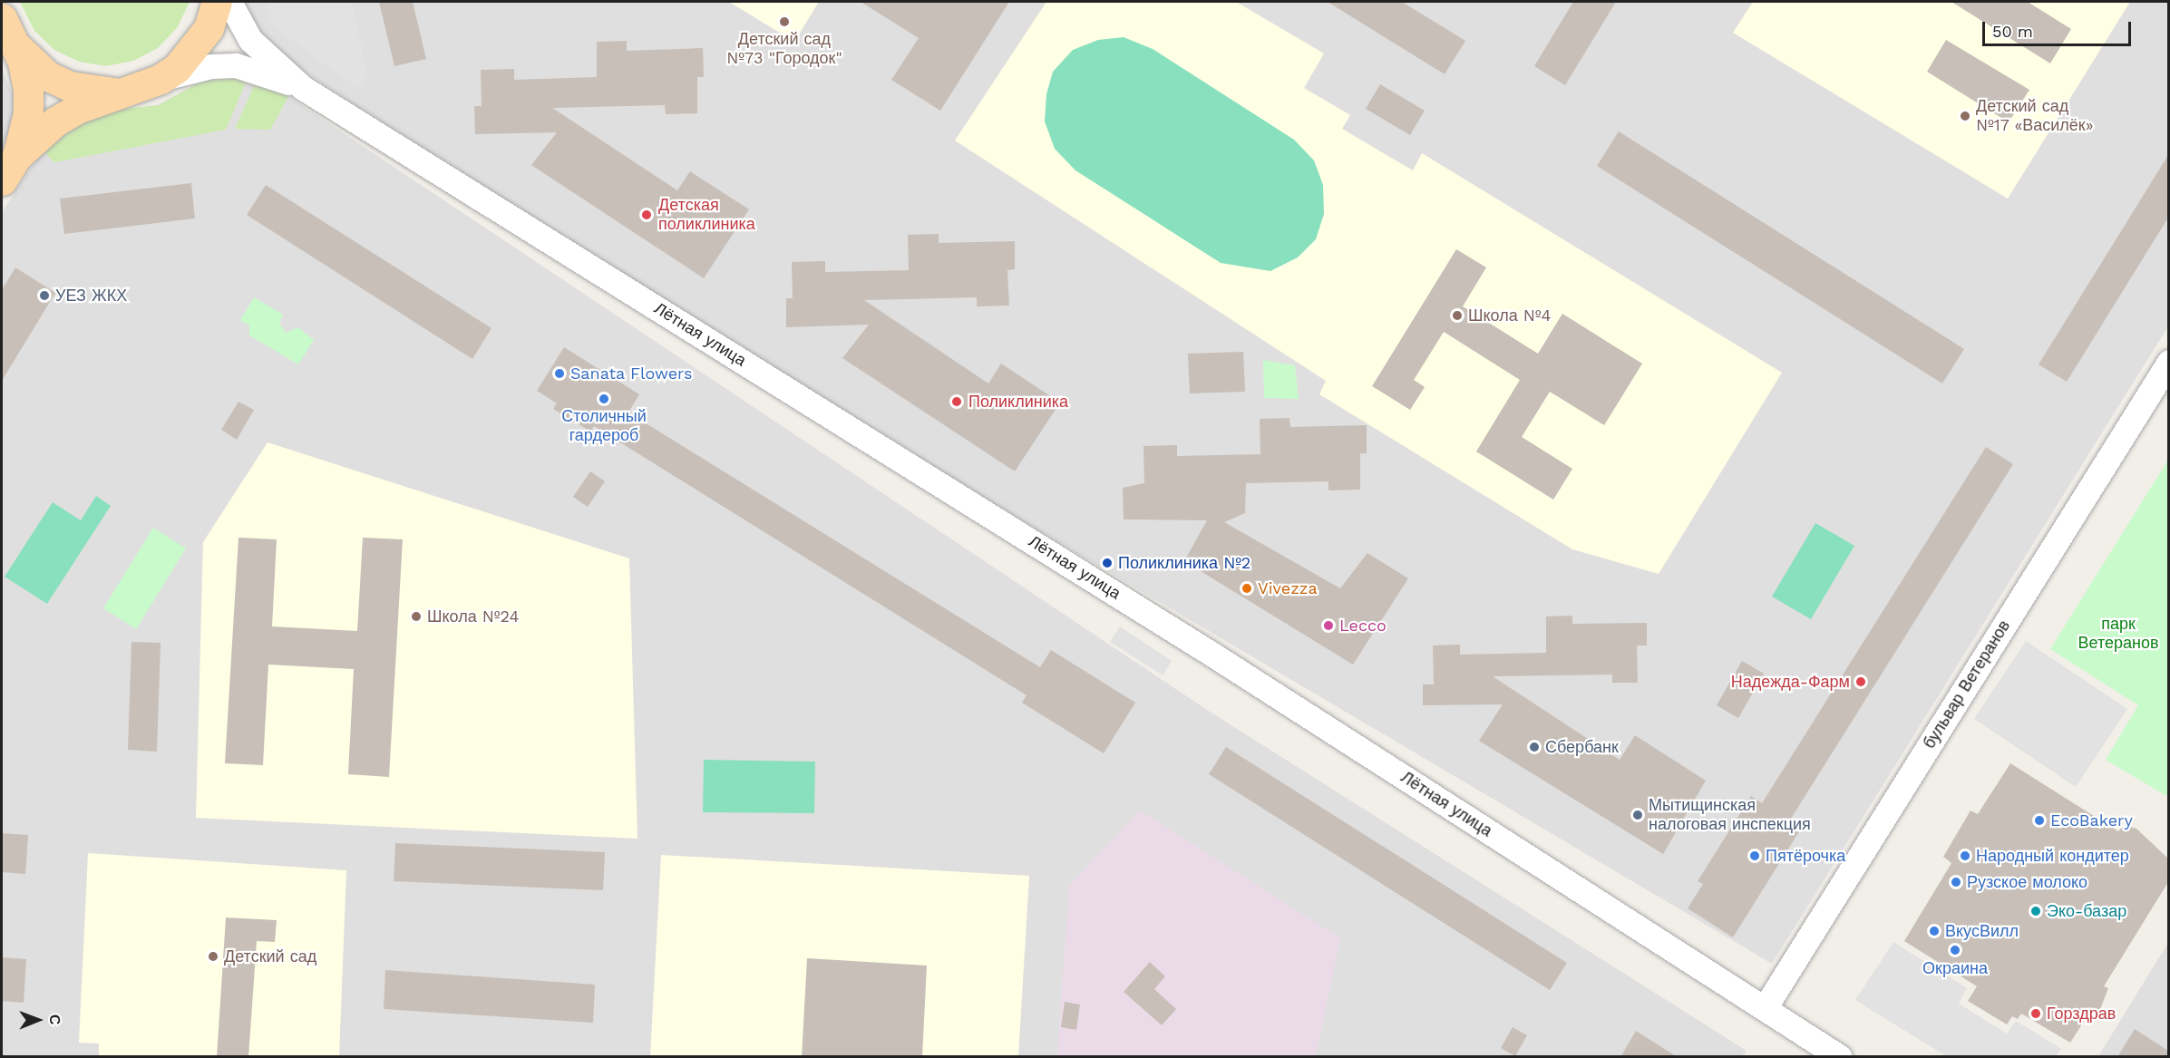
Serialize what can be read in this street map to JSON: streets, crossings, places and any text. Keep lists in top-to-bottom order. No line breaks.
{"streets":{"street":["Лётная улица","бульвар Ветеранов"]},"crossings":[["Лётная улица","бульвар Ветеранов"]],"parks":["парк Ветеранов"],"places":["Детский сад №73 \"Городок\"","Детский сад №17 «Василёк»","Детская поликлиника","УЕЗ ЖКХ","Школа №4","Sanata Flowers","Столичный гардероб","Поликлиника","Поликлиника №2","Vivezza","Школа №24","Lecco","Надежда-Фарм","Сбербанк","Мытищинская налоговая инспекция","EcoBakery","Пятёрочка","Народный кондитер","Рузское молоко","Эко-базар","ВкусВилл","Окраина","Детский сад","Горздрав"],"scale_bar":"50 m","north":"right"}
